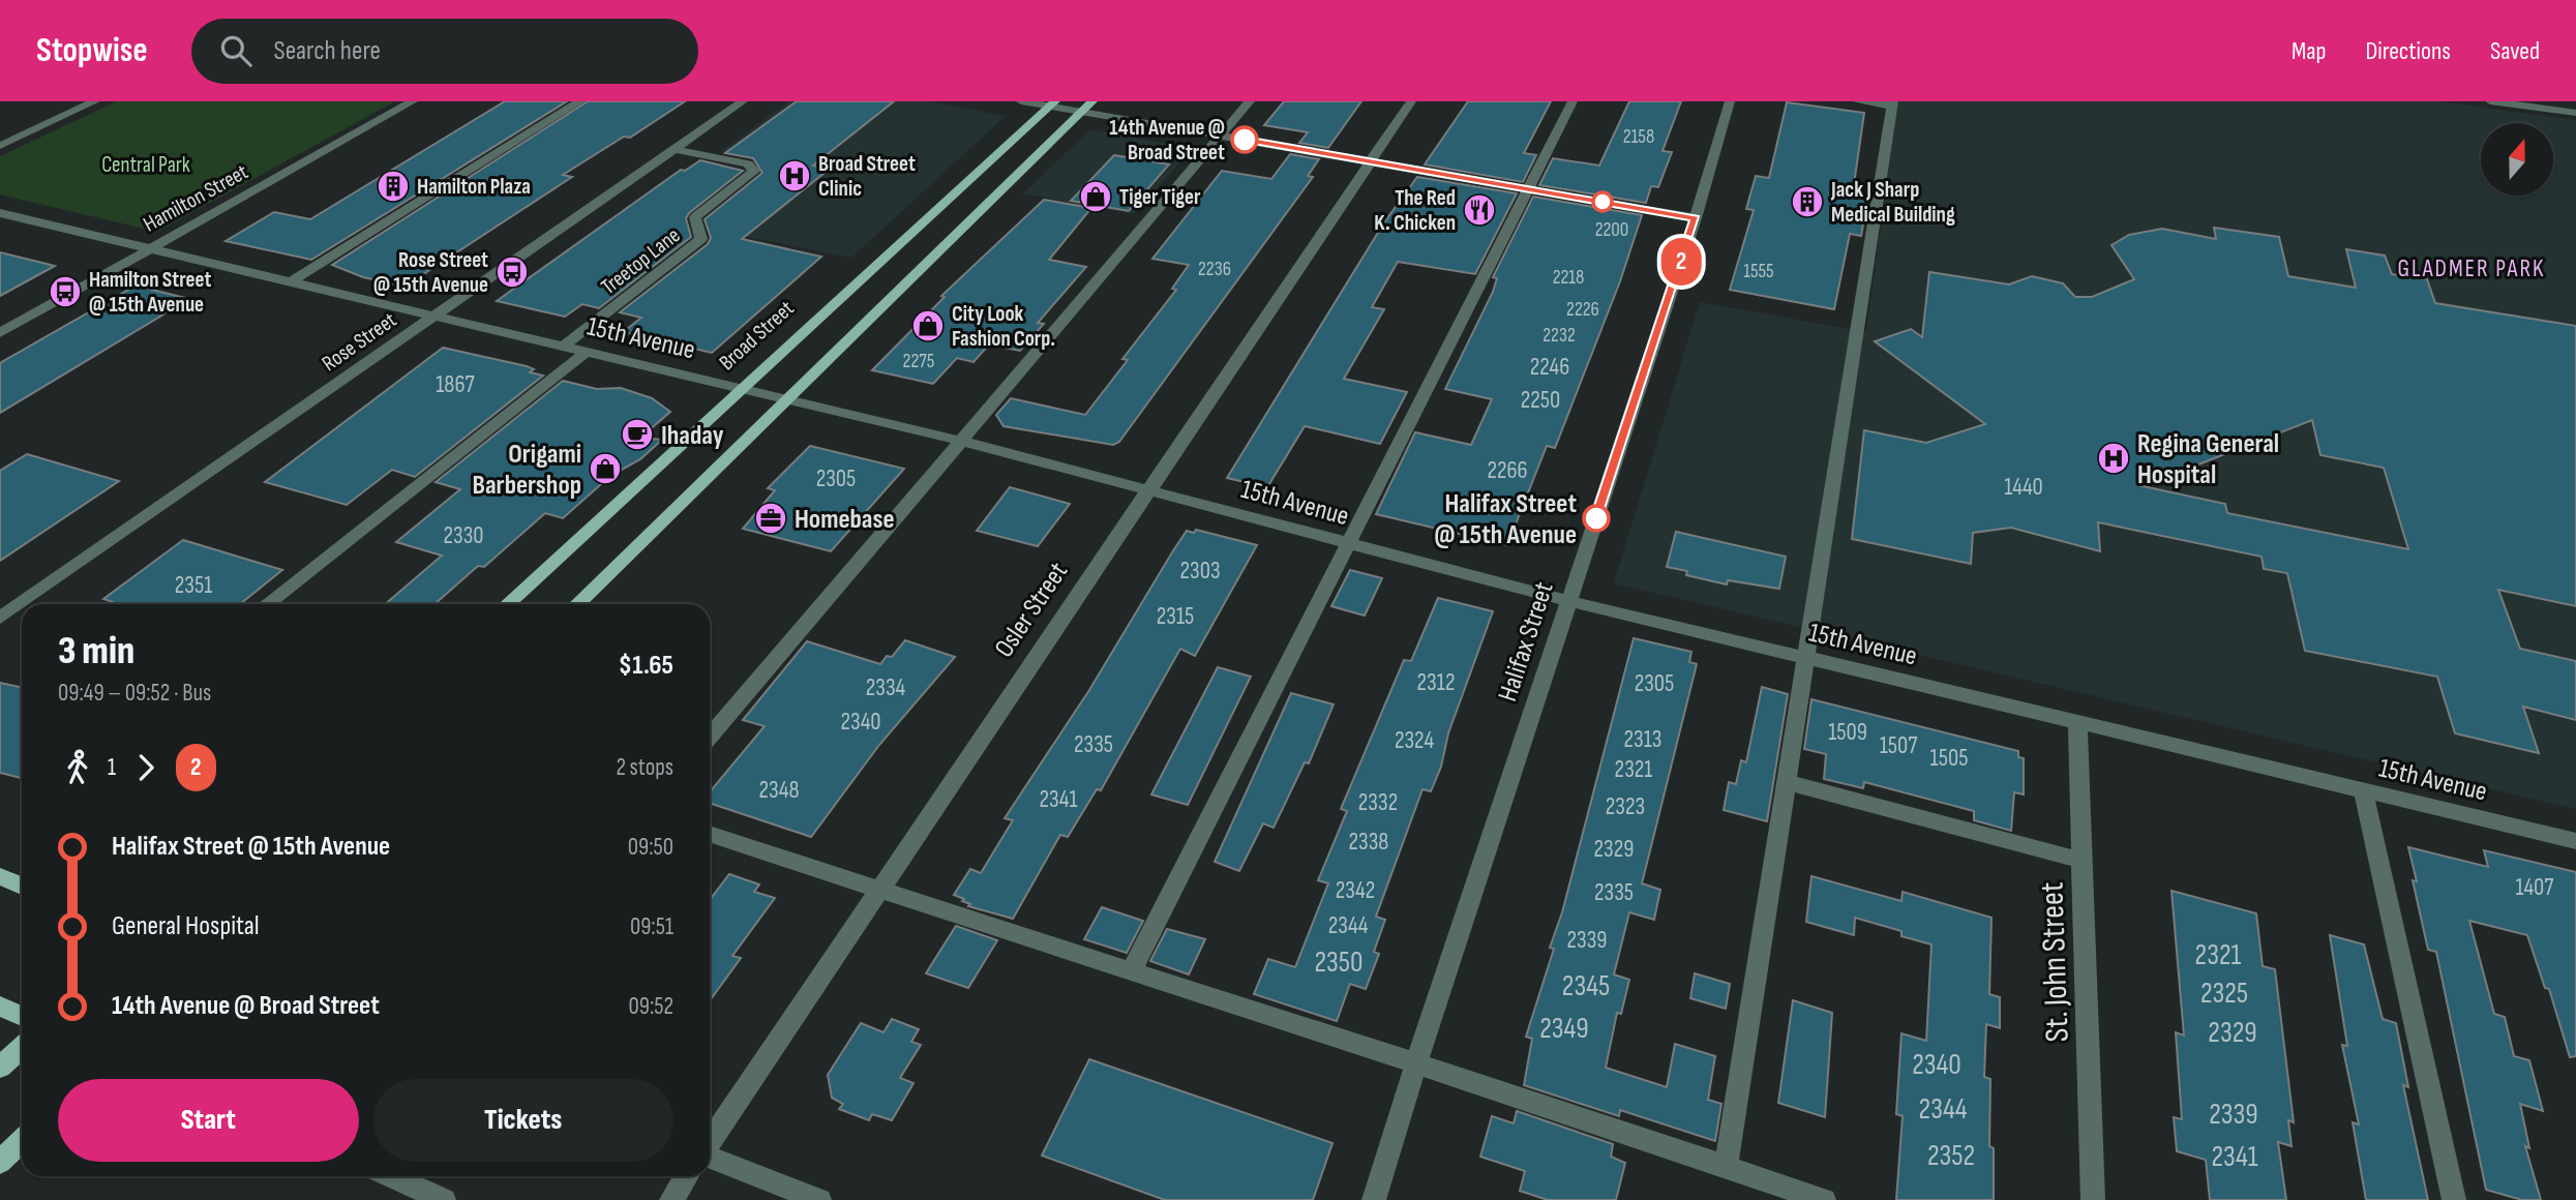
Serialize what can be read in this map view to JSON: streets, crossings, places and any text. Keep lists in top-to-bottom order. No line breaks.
{"streets":{"main road":["Broad Street"],"street":["Hamilton Street","Treetop Lane","15th Avenue","Rose Street","Osler Street","Halifax Street","St. John Street"]},"crossings":[["Hamilton Street","15th Avenue"],["Treetop Lane","15th Avenue"],["Treetop Lane","Rose Street"],["Broad Street","15th Avenue"],["15th Avenue","Rose Street"],["15th Avenue","Osler Street"],["15th Avenue","Halifax Street"],["15th Avenue","St. John Street"]],"districts":["GLADMER PARK"],"parks":["Central Park"],"places":{"other":["14th Avenue @ Broad Street","Halifax Street @ 15th Avenue"],"hospital":["Broad Street Clinic","Regina General Hospital"],"building":["Hamilton Plaza","Jack J Sharp Medical Building"],"shop":["Tiger Tiger","City Look Fashion Corp.","Origami Barbershop"],"restaurant":["The Red K. Chicken"],"bus stop":["Rose Street @ 15th Avenue","Hamilton Street @ 15th Avenue"],"cafe":["Ihaday"],"office":["Homebase"]},"lines":["bus line 2"],"house_numbers":["2158","2200","2236","1555","2218","2226","2232","2275","2246","1867","2250","2266","2305","1440","2330","2303","2351","2315","2312","2305","2334","2340","1509","2313","2324","2335","1507","1505","2321","2348","2341","2332","2323","2338","2329","1407","2342","2335","2344","2339","2321","2350","2345","2325","2349","2329","2340","2344","2339","2352","2341"],"north":"top","page":{"header":"Stopwise","search":"Search here","nav":["Map","Directions","Saved"],"on_map":"2","heading":["3 min","09:49 – 09:52 · Bus","$1.65"],"legs":["1","2","2 stops"],"list":[{"name":"Halifax Street @ 15th Avenue","value":"09:50"},{"name":"General Hospital","value":"09:51"},{"name":"14th Avenue @ Broad Street","value":"09:52"}],"buttons":["Start","Tickets"]}}
